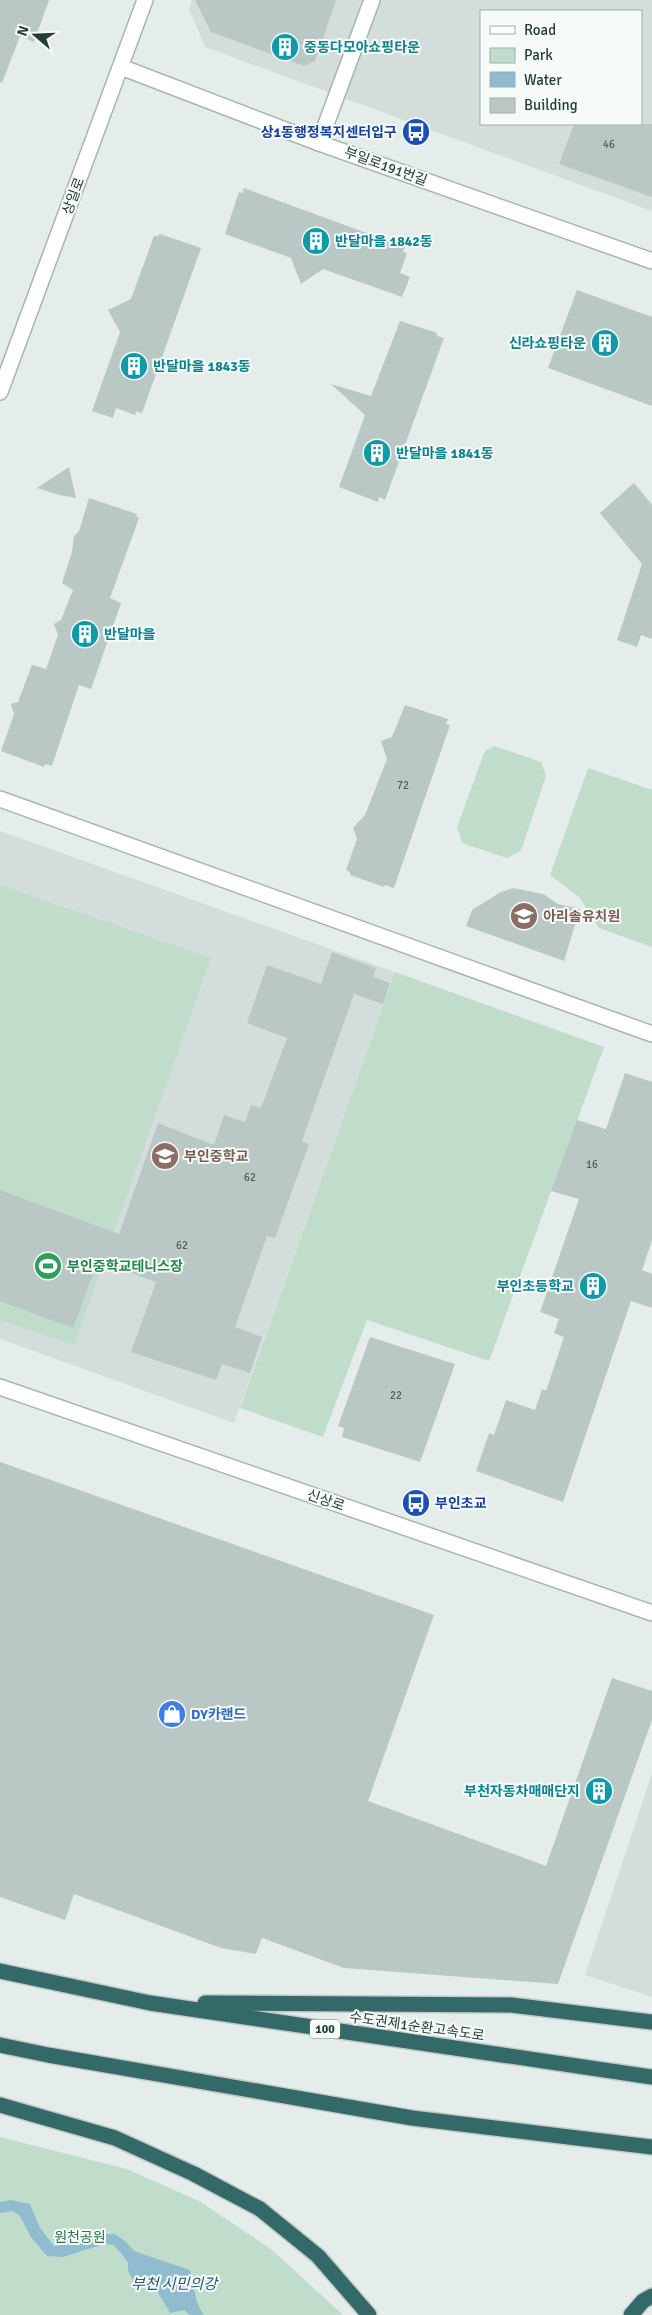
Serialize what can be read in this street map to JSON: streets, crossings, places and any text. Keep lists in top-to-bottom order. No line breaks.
{"streets":{"highway":["수도권제1순환고속도로","100"],"street":["부일로191번길","상일로","신상로"]},"crossings":[["부일로191번길","상일로"]],"water":["부천 시민의강"],"parks":["원천공원"],"places":{"building":["중동다모아쇼핑타운","반달마을 1842동","신라쇼핑타운","반달마을 1843동","반달마을 1841동","반달마을","부인초등학교","부천자동차매매단지"],"bus stop":["상1동행정복지센터입구","부인초교"],"school or university":["아리솔유치원","부인중학교"],"sports":["부인중학교테니스장"],"shop":["DY카랜드"]},"house_numbers":["46","72","16","62","62","22"],"legend":["Road","Park","Water","Building"],"north":"left"}
